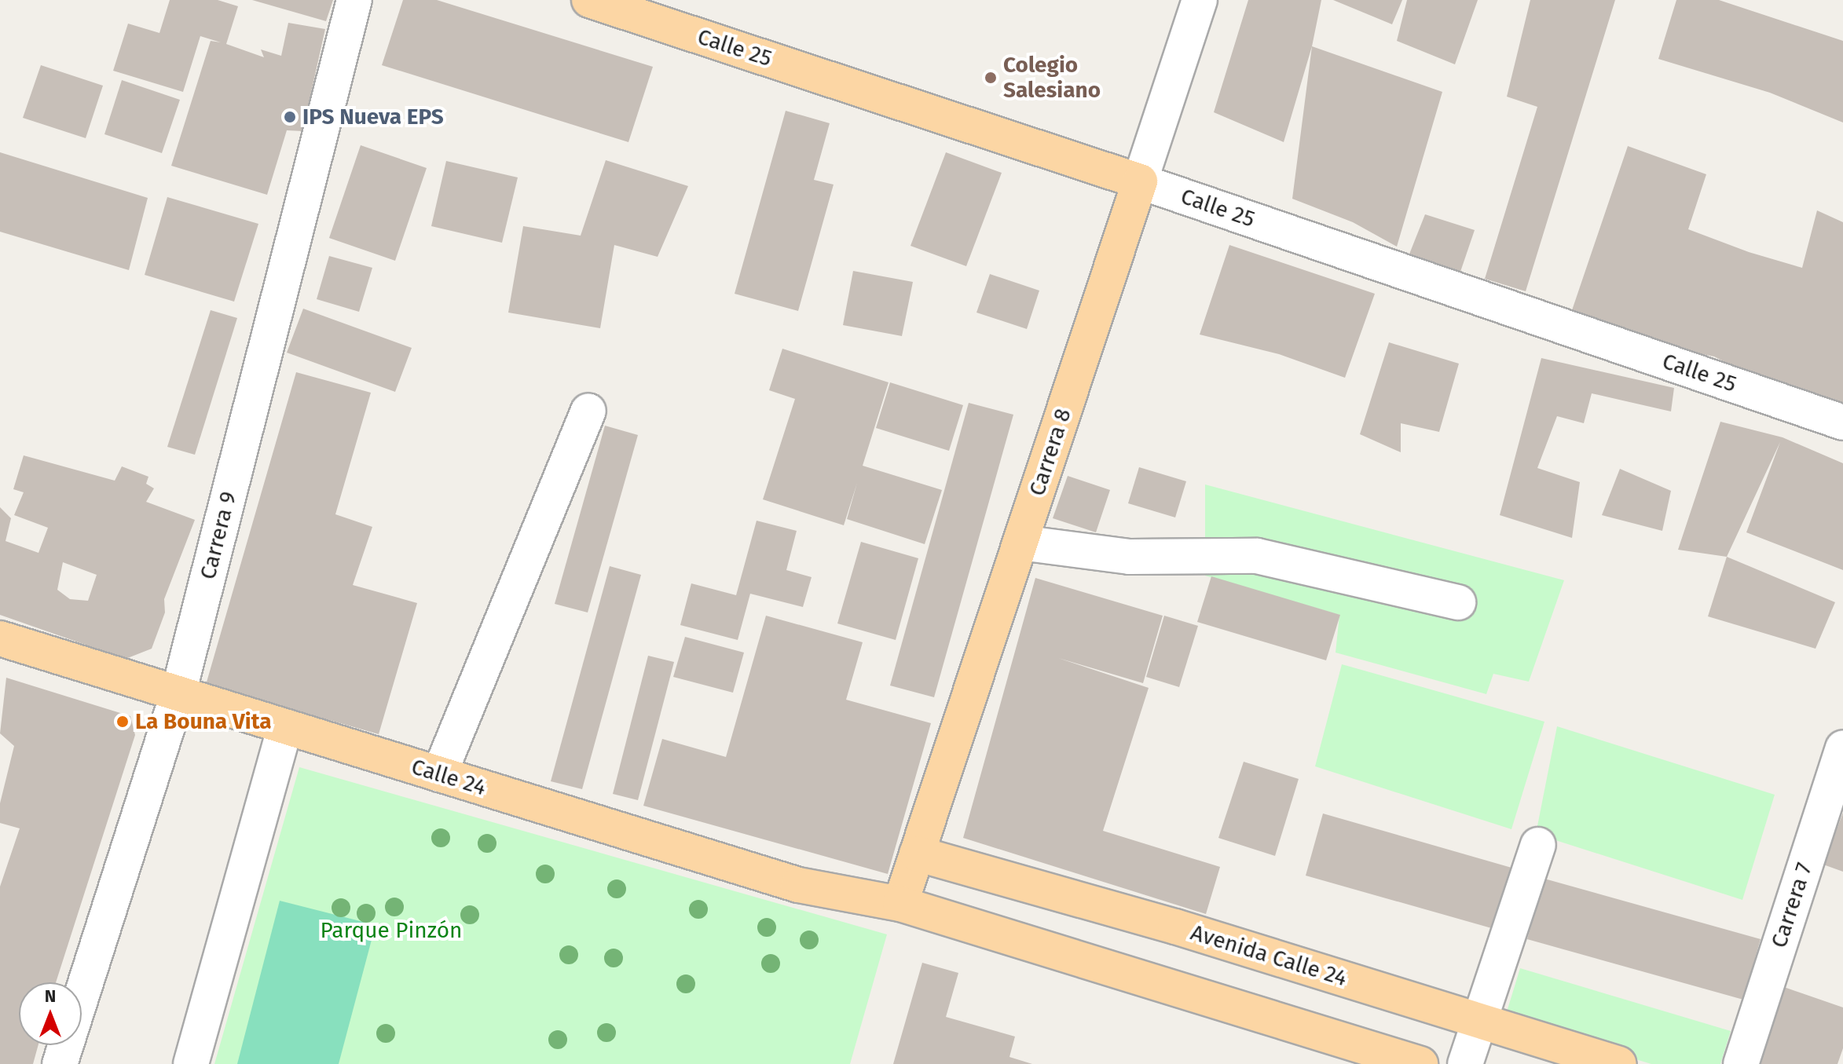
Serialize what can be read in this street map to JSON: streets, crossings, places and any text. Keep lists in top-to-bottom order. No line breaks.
{"streets":{"main road":["Calle 25","Carrera 8","Calle 24","Avenida Calle 24"],"street":["Carrera 9","Carrera 7"]},"crossings":[["Calle 25","Carrera 8"],["Carrera 8","Calle 24"],["Carrera 8","Avenida Calle 24"],["Carrera 9","Calle 24"]],"parks":["Parque Pinzón"],"places":["Colegio Salesiano","IPS Nueva EPS","La Bouna Vita"],"north":"top"}
